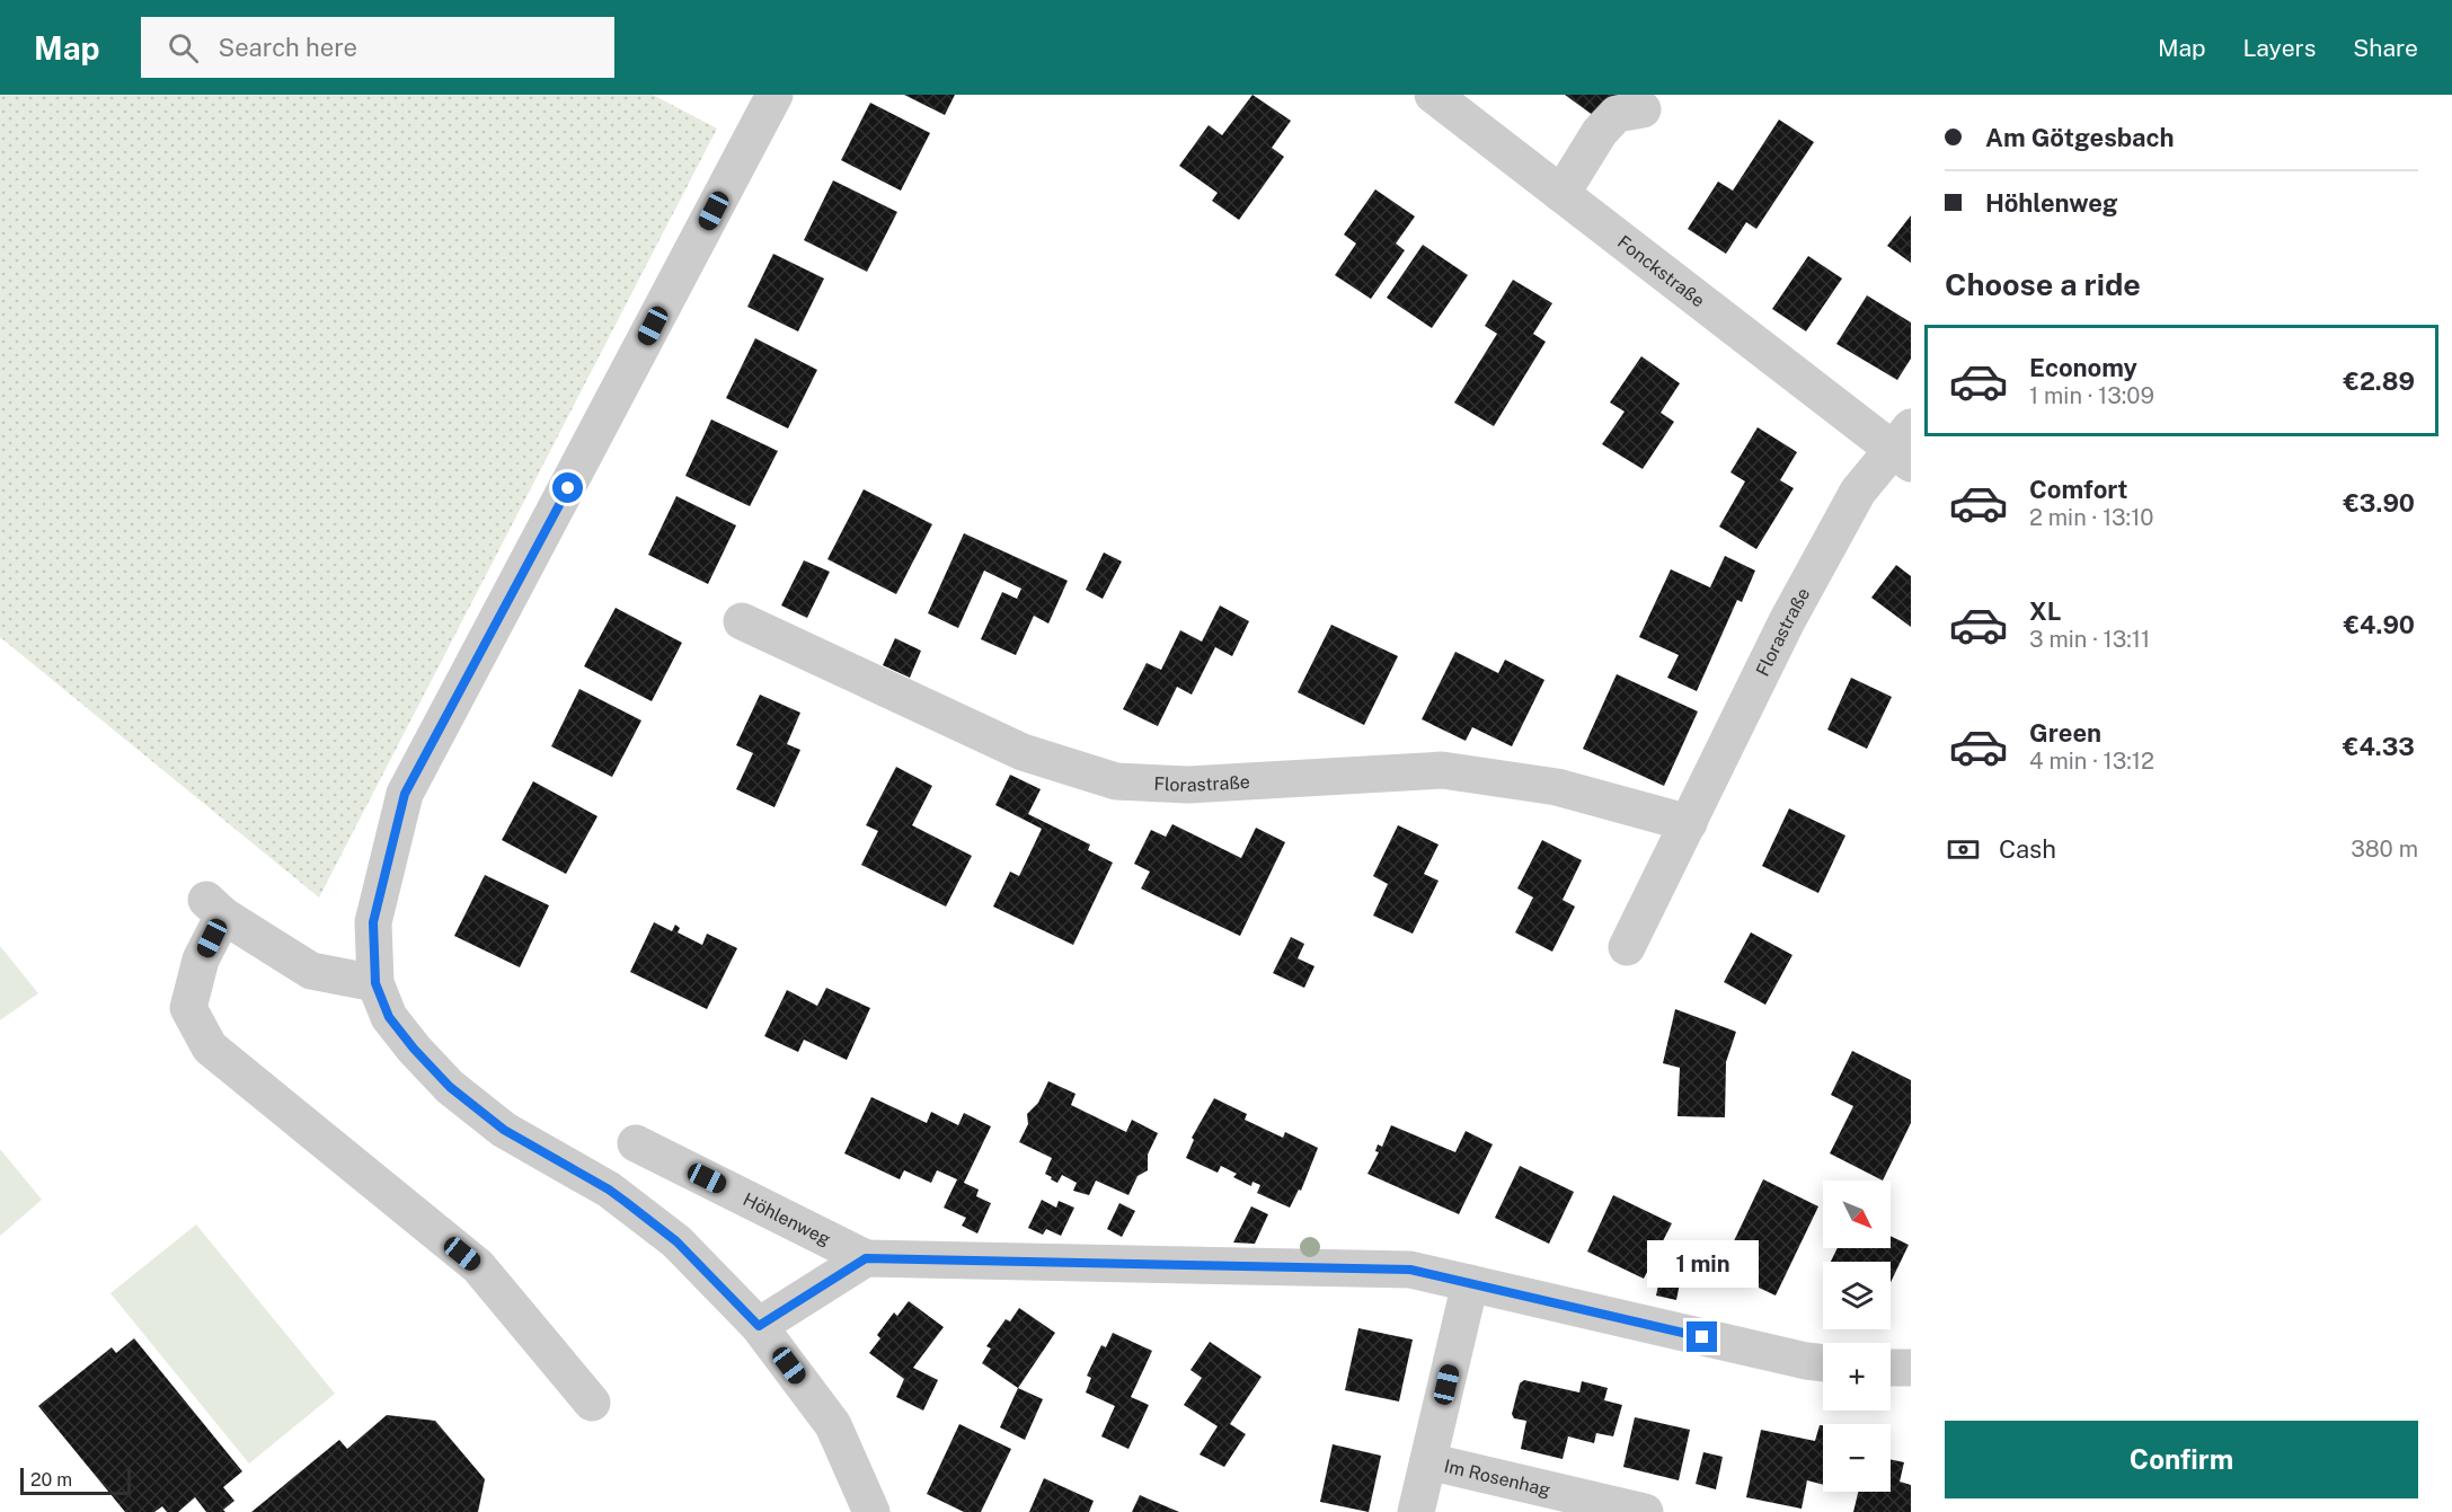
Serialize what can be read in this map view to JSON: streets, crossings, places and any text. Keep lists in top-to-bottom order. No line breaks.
{"streets":{"street":["Fonckstraße","Florastraße","Höhlenweg","Im Rosenhag"]},"crossings":[["Fonckstraße","Florastraße"]],"scale_bar":"20 m","north":"bottom right","page":{"header":"Map","search":"Search here","nav":["Map","Layers","Share"],"banner":["Am Götgesbach","Höhlenweg"],"heading":"Choose a ride","list":[{"name":"Economy","note":"1 min · 13:09","value":"€2.89"},{"name":"Comfort","note":"2 min · 13:10","value":"€3.90"},{"name":"XL","note":"3 min · 13:11","value":"€4.90"},{"name":"Green","note":"4 min · 13:12","value":"€4.33"}],"pay":["Cash","380 m"],"map_buttons":["+","−"],"bubble":"1 min","buttons":"Confirm","scale":"20 m"}}
